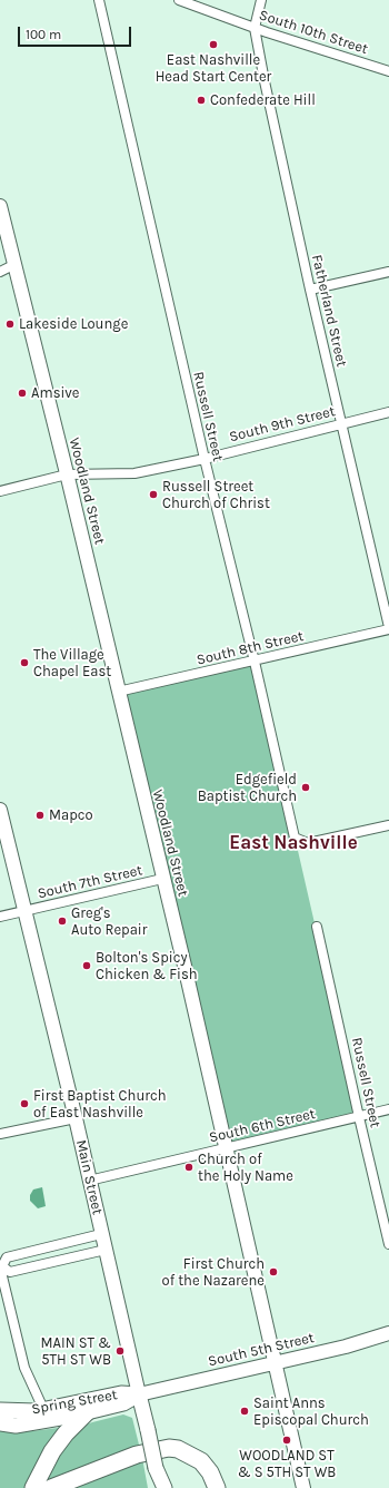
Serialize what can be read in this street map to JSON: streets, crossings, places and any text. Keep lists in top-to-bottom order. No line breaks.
{"streets":{"main road":["Main Street","Spring Street"],"street":["South 10th Street","Fatherland Street","Russell Street","South 9th Street","Woodland Street","South 8th Street","South 7th Street","South 6th Street","South 5th Street"]},"crossings":[["South 10th Street","Fatherland Street"],["Fatherland Street","South 9th Street"],["Fatherland Street","South 8th Street"],["Russell Street","South 9th Street"],["Russell Street","South 8th Street"],["Russell Street","South 6th Street"],["South 9th Street","Woodland Street"],["Woodland Street","South 8th Street"],["Woodland Street","South 7th Street"],["Woodland Street","South 6th Street"],["Woodland Street","South 5th Street"],["South 7th Street","Main Street"],["South 6th Street","Main Street"],["Main Street","South 5th Street"],["Main Street","Spring Street"],["South 5th Street","Spring Street"]],"districts":["East Nashville"],"places":["East Nashville Head Start Center","Confederate Hill","Lakeside Lounge","Amsive","Russell Street Church of Christ","The Village Chapel East","Edgefield Baptist Church","Mapco","Greg's Auto Repair","Bolton's Spicy Chicken & Fish","First Baptist Church of East Nashville","Church of the Holy Name","First Church of the Nazarene","MAIN ST & 5TH ST WB","Saint Anns Episcopal Church","WOODLAND ST & S 5TH ST WB"],"scale_bar":"100 m"}
